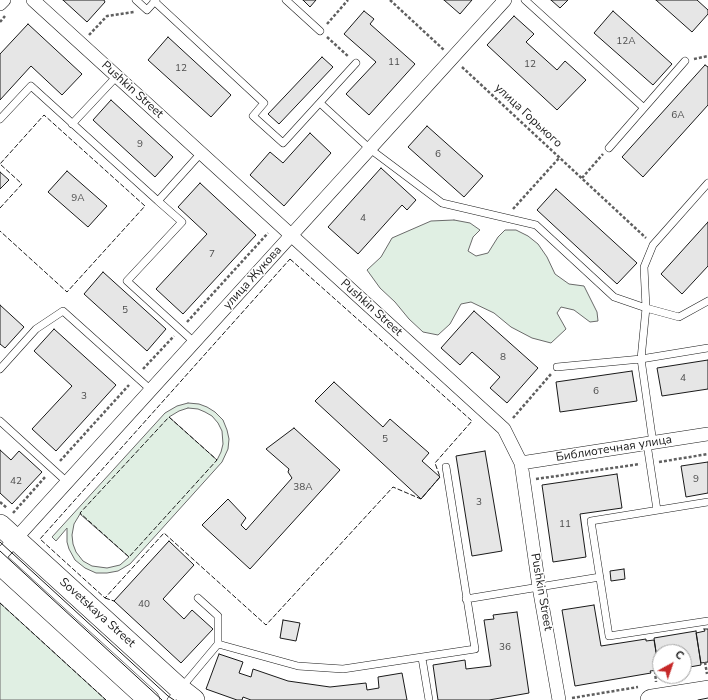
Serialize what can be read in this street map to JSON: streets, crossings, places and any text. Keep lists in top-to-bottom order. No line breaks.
{"streets":{"main road":["Sovetskaya Street"],"street":["Pushkin Street","улица Жукова","Библиотечная улица"],"path":["улица Горького"]},"crossings":[["Pushkin Street","улица Жукова"],["Pushkin Street","Библиотечная улица"],["улица Горького","улица Жукова"],["улица Жукова","Sovetskaya Street"]],"house_numbers":["12А","11","12","12","6А","9","6","9А","4","7","5","8","4","6","3","5","9","42","38А","3","11","40","36"],"north":"top right"}
